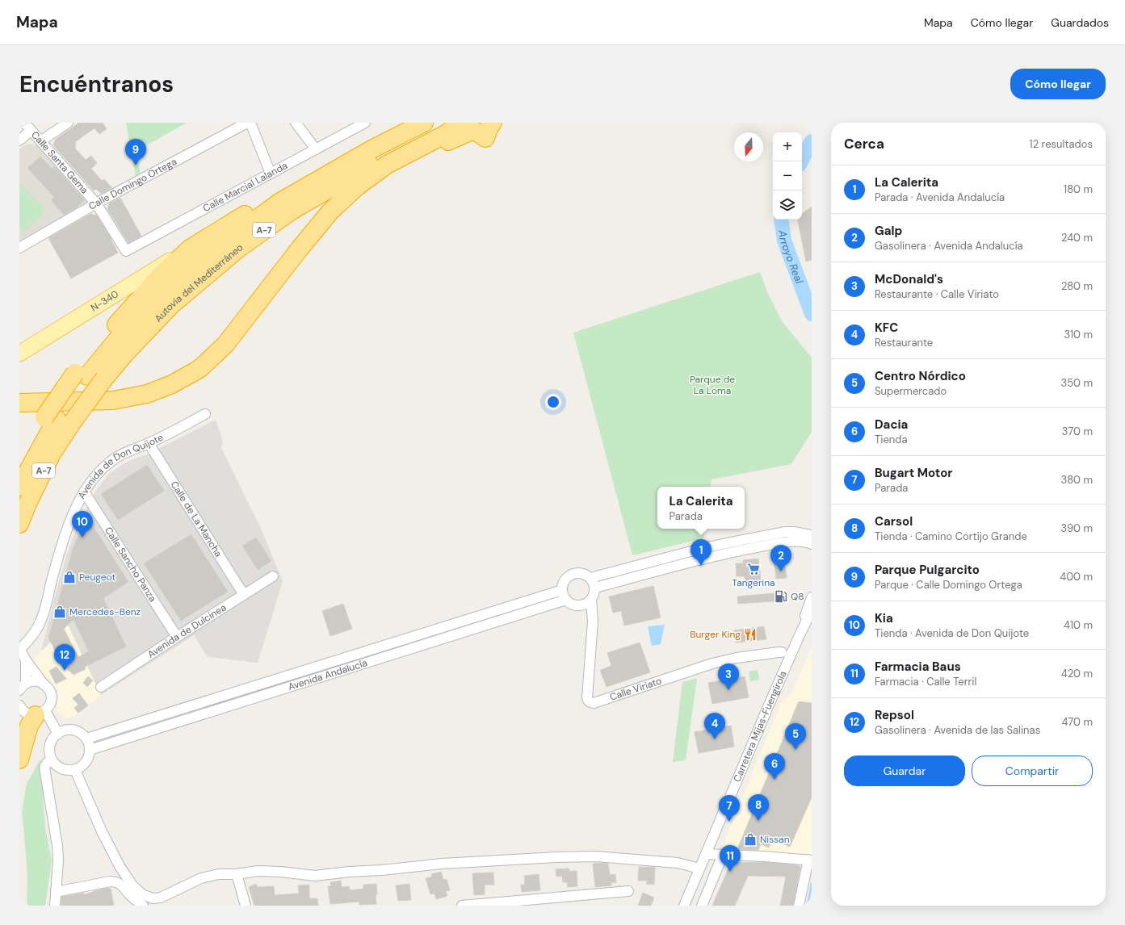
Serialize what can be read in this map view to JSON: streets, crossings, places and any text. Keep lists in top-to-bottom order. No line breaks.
{"streets":{"highway":["A-7","Autovía del Mediterráneo"],"main road":["N-340"],"street":["Calle Santa Gema","Calle Domingo Ortega","Calle Marcial Lalanda","Avenida de Don Quijote","Calle de La Mancha","Calle Sancho Panza","Avenida de Dulcinea","Avenida Andalucía","Calle Viriato","Carretera Mijas-Fuengirola"]},"crossings":[["Calle Santa Gema","Calle Domingo Ortega"],["Calle Santa Gema","Calle Marcial Lalanda"],["Avenida de Don Quijote","Calle de La Mancha"],["Avenida de Don Quijote","Calle Sancho Panza"],["Calle de La Mancha","Avenida de Dulcinea"],["Calle Sancho Panza","Avenida de Dulcinea"],["Avenida Andalucía","Calle Viriato"]],"water":["Arroyo Real"],"parks":["Parque de La Loma"],"places":{"supermarket":["Tangerina"],"shop":["Peugeot","Mercedes-Benz","Nissan"],"fuel station":["Q8"],"restaurant":["Burger King"]},"north":"bottom","page":{"header":"Mapa","nav":["Mapa","Cómo llegar","Guardados"],"buttons":["Cómo llegar",["Guardar","Compartir"]],"title":"Encuéntranos","heading":["Cerca","12 resultados"],"map_buttons":["+","−"],"pins":["9","10","1","2","12","3","4","5","6","8","7","11"],"list":[{"mark":"1","name":"La Calerita","note":"Parada · Avenida Andalucía","value":"180 m"},{"mark":"2","name":"Galp","note":"Gasolinera · Avenida Andalucía","value":"240 m"},{"mark":"3","name":"McDonald's","note":"Restaurante · Calle Viriato","value":"280 m"},{"mark":"4","name":"KFC","note":"Restaurante","value":"310 m"},{"mark":"5","name":"Centro Nórdico","note":"Supermercado","value":"350 m"},{"mark":"6","name":"Dacia","note":"Tienda","value":"370 m"},{"mark":"7","name":"Bugart Motor","note":"Parada","value":"380 m"},{"mark":"8","name":"Carsol","note":"Tienda · Camino Cortijo Grande","value":"390 m"},{"mark":"9","name":"Parque Pulgarcito","note":"Parque · Calle Domingo Ortega","value":"400 m"},{"mark":"10","name":"Kia","note":"Tienda · Avenida de Don Quijote","value":"410 m"},{"mark":"11","name":"Farmacia Baus","note":"Farmacia · Calle Terril","value":"420 m"},{"mark":"12","name":"Repsol","note":"Gasolinera · Avenida de las Salinas","value":"470 m"}],"popup":["La Calerita","Parada"]}}
